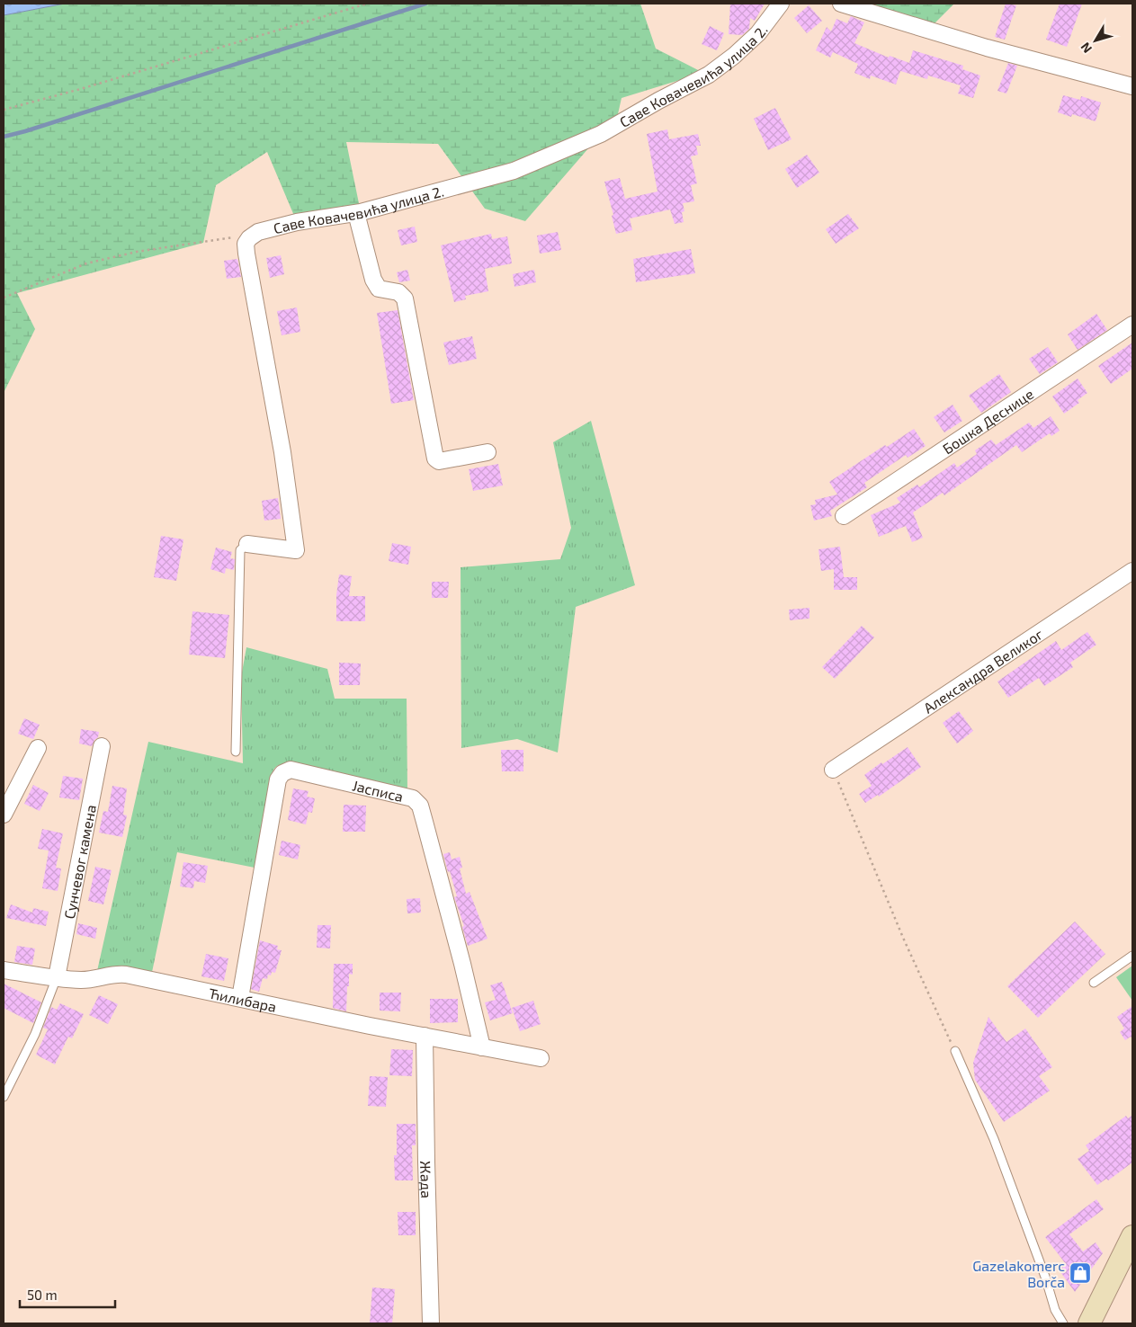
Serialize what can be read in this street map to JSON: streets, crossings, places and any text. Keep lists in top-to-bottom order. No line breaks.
{"streets":{"street":["Саве Ковачевића улица 2.","Бошка Деснице","Александра Великог","Јасписа","Сунчевог камена","Ћилибара","Жада"]},"crossings":[["Јасписа","Ћилибара"],["Сунчевог камена","Ћилибара"],["Ћилибара","Жада"]],"places":{"shop":["Gazelakomerc Borča"]},"scale_bar":"50 m","north":"bottom left"}
